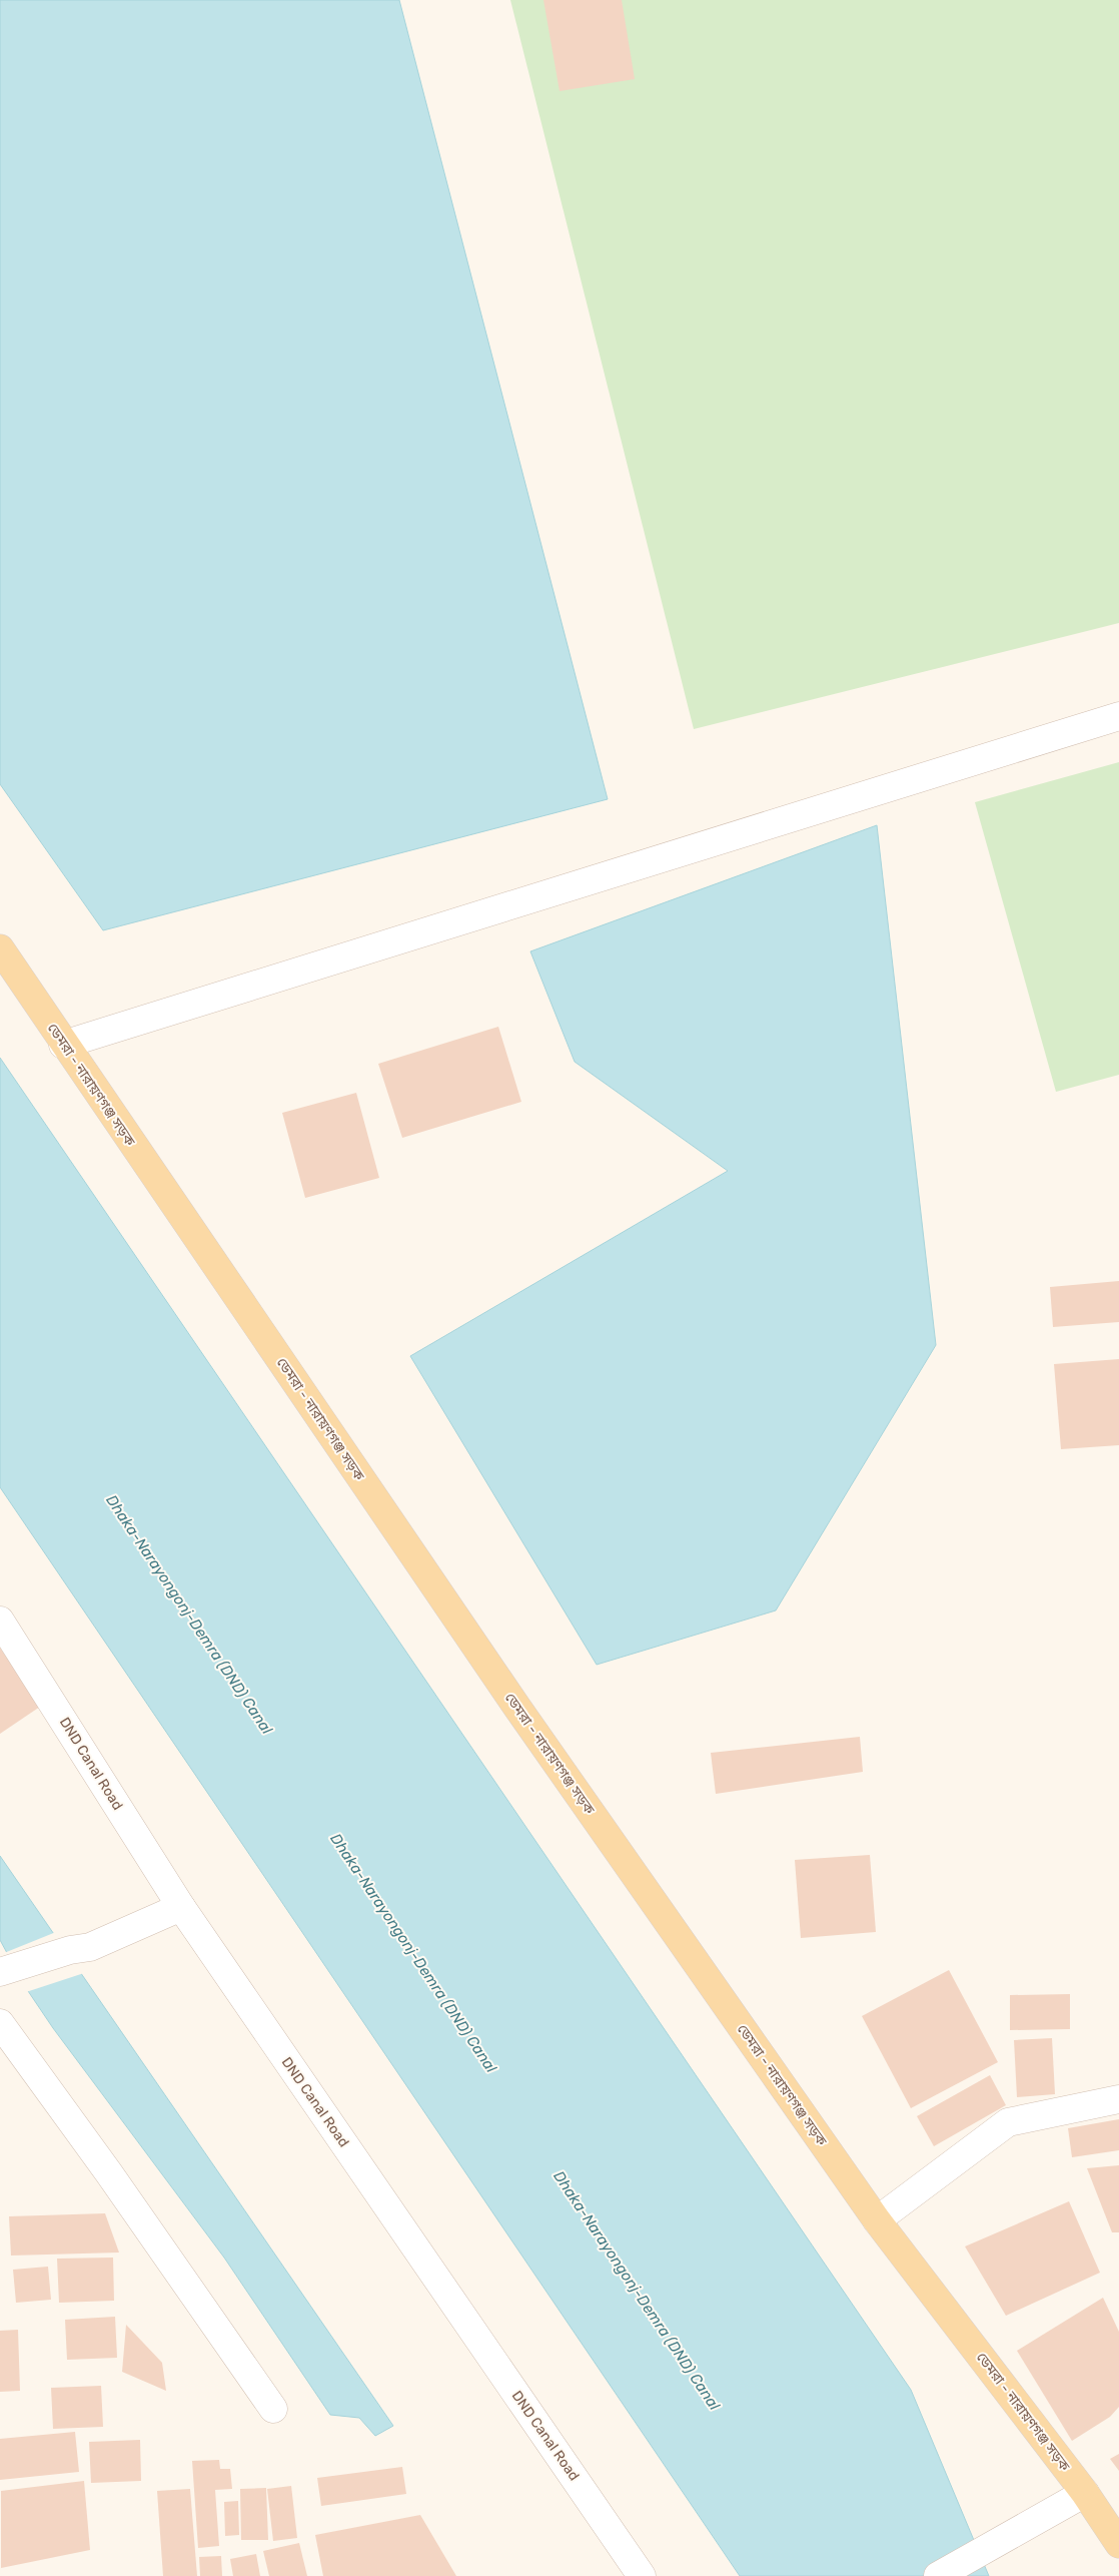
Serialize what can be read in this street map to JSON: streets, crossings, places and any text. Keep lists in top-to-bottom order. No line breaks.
{"streets":{"main road":["ডেমরা - নারায়ণগঞ্জ সড়ক"],"street":["DND Canal Road"]},"water":["Dhaka-Narayongonj-Demra (DND) Canal"]}
